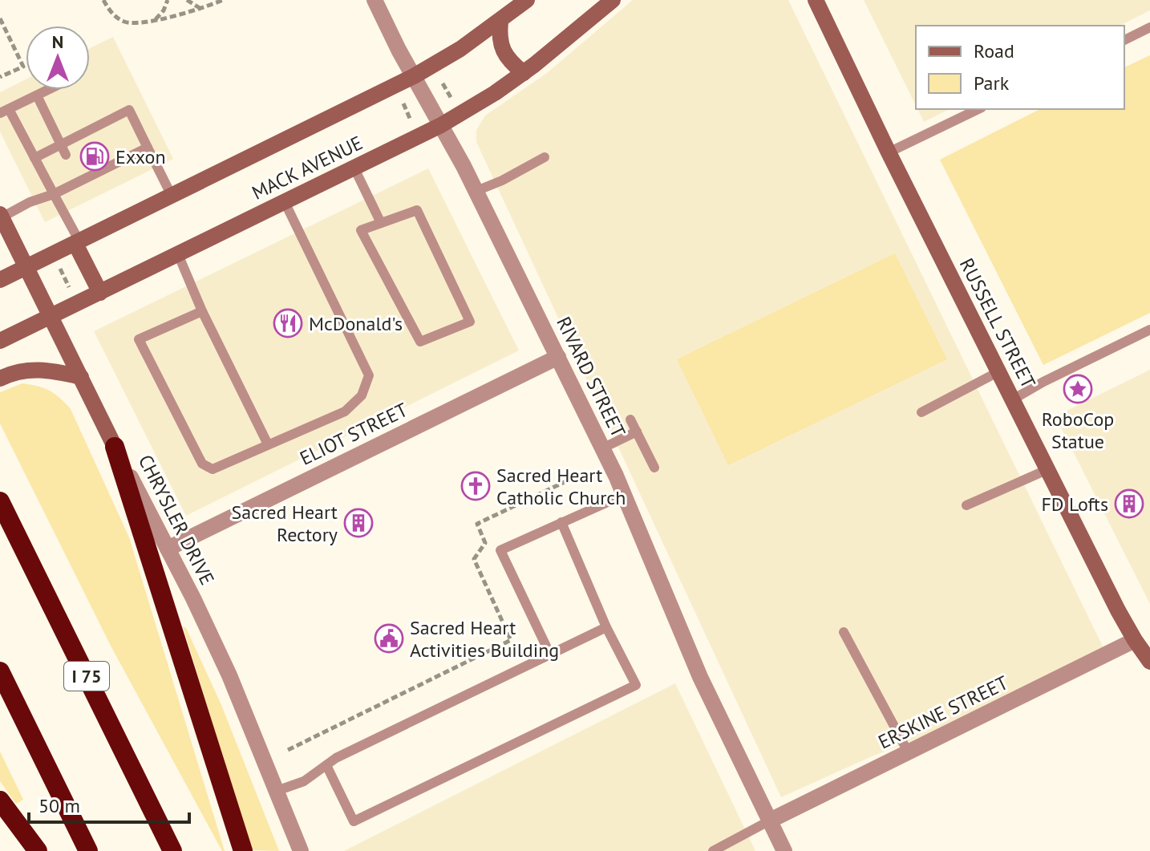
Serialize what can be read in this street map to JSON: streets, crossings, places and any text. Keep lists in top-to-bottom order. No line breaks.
{"streets":{"highway":["I 75"],"main road":["MACK AVENUE","RUSSELL STREET","CHRYSLER DRIVE"],"street":["RIVARD STREET","ELIOT STREET","ERSKINE STREET"]},"crossings":[["MACK AVENUE","RIVARD STREET"],["MACK AVENUE","CHRYSLER DRIVE"],["RUSSELL STREET","ERSKINE STREET"],["RIVARD STREET","ELIOT STREET"],["RIVARD STREET","ERSKINE STREET"],["ELIOT STREET","CHRYSLER DRIVE"]],"places":{"fuel station":["Exxon"],"restaurant":["McDonald's"],"place":["RoboCop Statue"],"church":["Sacred Heart Catholic Church"],"building":["FD Lofts","Sacred Heart Rectory"],"public building":["Sacred Heart Activities Building"]},"legend":["Road","Park"],"scale_bar":"50 m","north":"top"}
